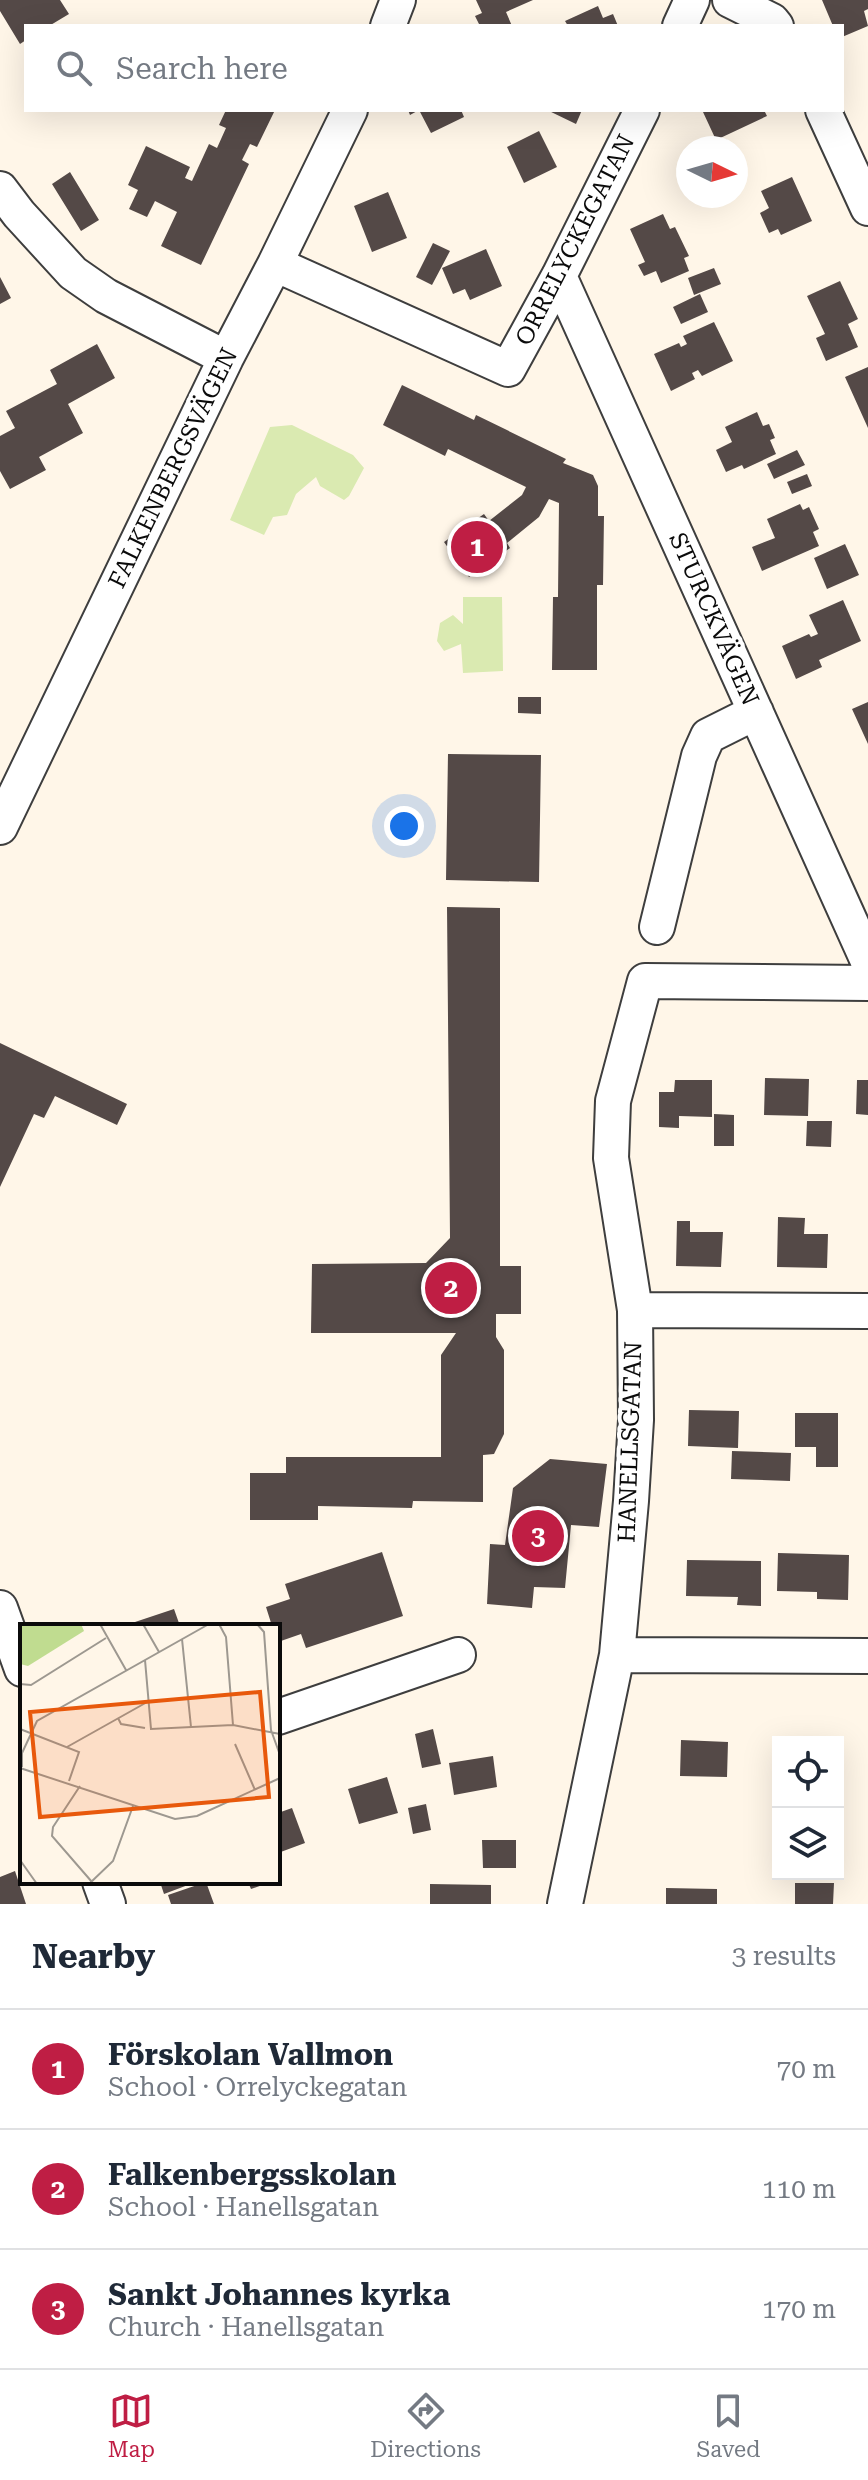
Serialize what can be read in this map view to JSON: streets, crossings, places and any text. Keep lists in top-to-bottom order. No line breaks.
{"streets":{"street":["ORRELYCKEGATAN","FALKENBERGSVÄGEN","STURCKVÄGEN","HANELLSGATAN"]},"crossings":[["ORRELYCKEGATAN","FALKENBERGSVÄGEN"],["ORRELYCKEGATAN","STURCKVÄGEN"]],"north":"right","page":{"search":"Search here","pins":["1","2","3"],"heading":["Nearby","3 results"],"list":[{"mark":"1","name":"Förskolan Vallmon","note":"School · Orrelyckegatan","value":"70 m"},{"mark":"2","name":"Falkenbergsskolan","note":"School · Hanellsgatan","value":"110 m"},{"mark":"3","name":"Sankt Johannes kyrka","note":"Church · Hanellsgatan","value":"170 m"}],"nav":["Map","Directions","Saved"]}}
